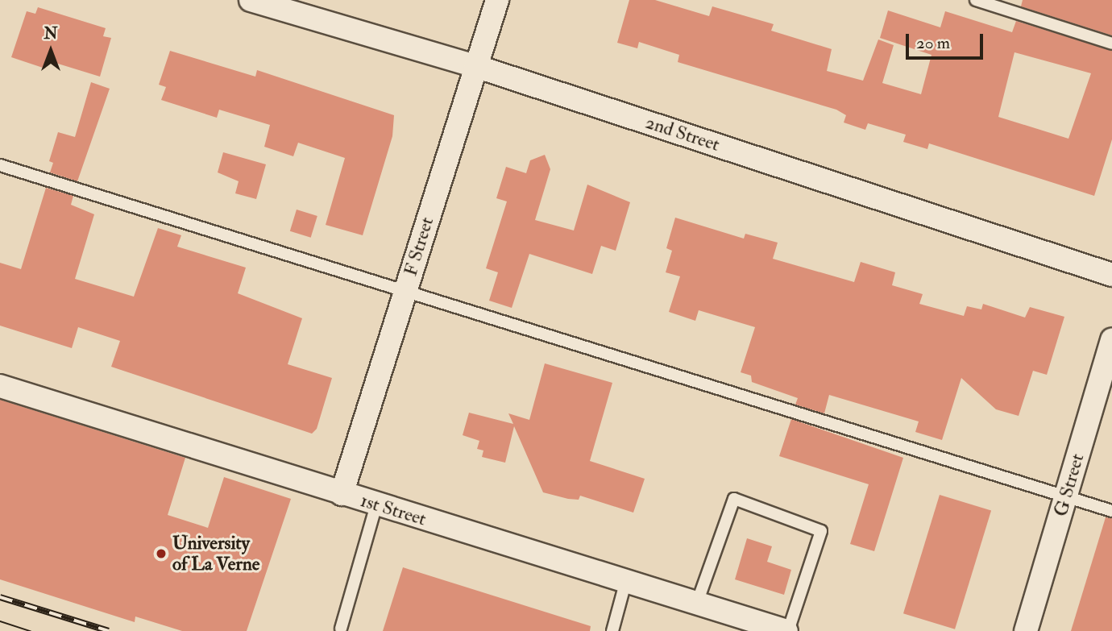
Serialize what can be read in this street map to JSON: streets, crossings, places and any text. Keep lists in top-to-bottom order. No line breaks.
{"streets":{"street":["2nd Street","F Street","G Street","1st Street"]},"crossings":[["2nd Street","F Street"],["F Street","1st Street"]],"places":["University of La Verne"],"scale_bar":"20 m","north":"top"}
